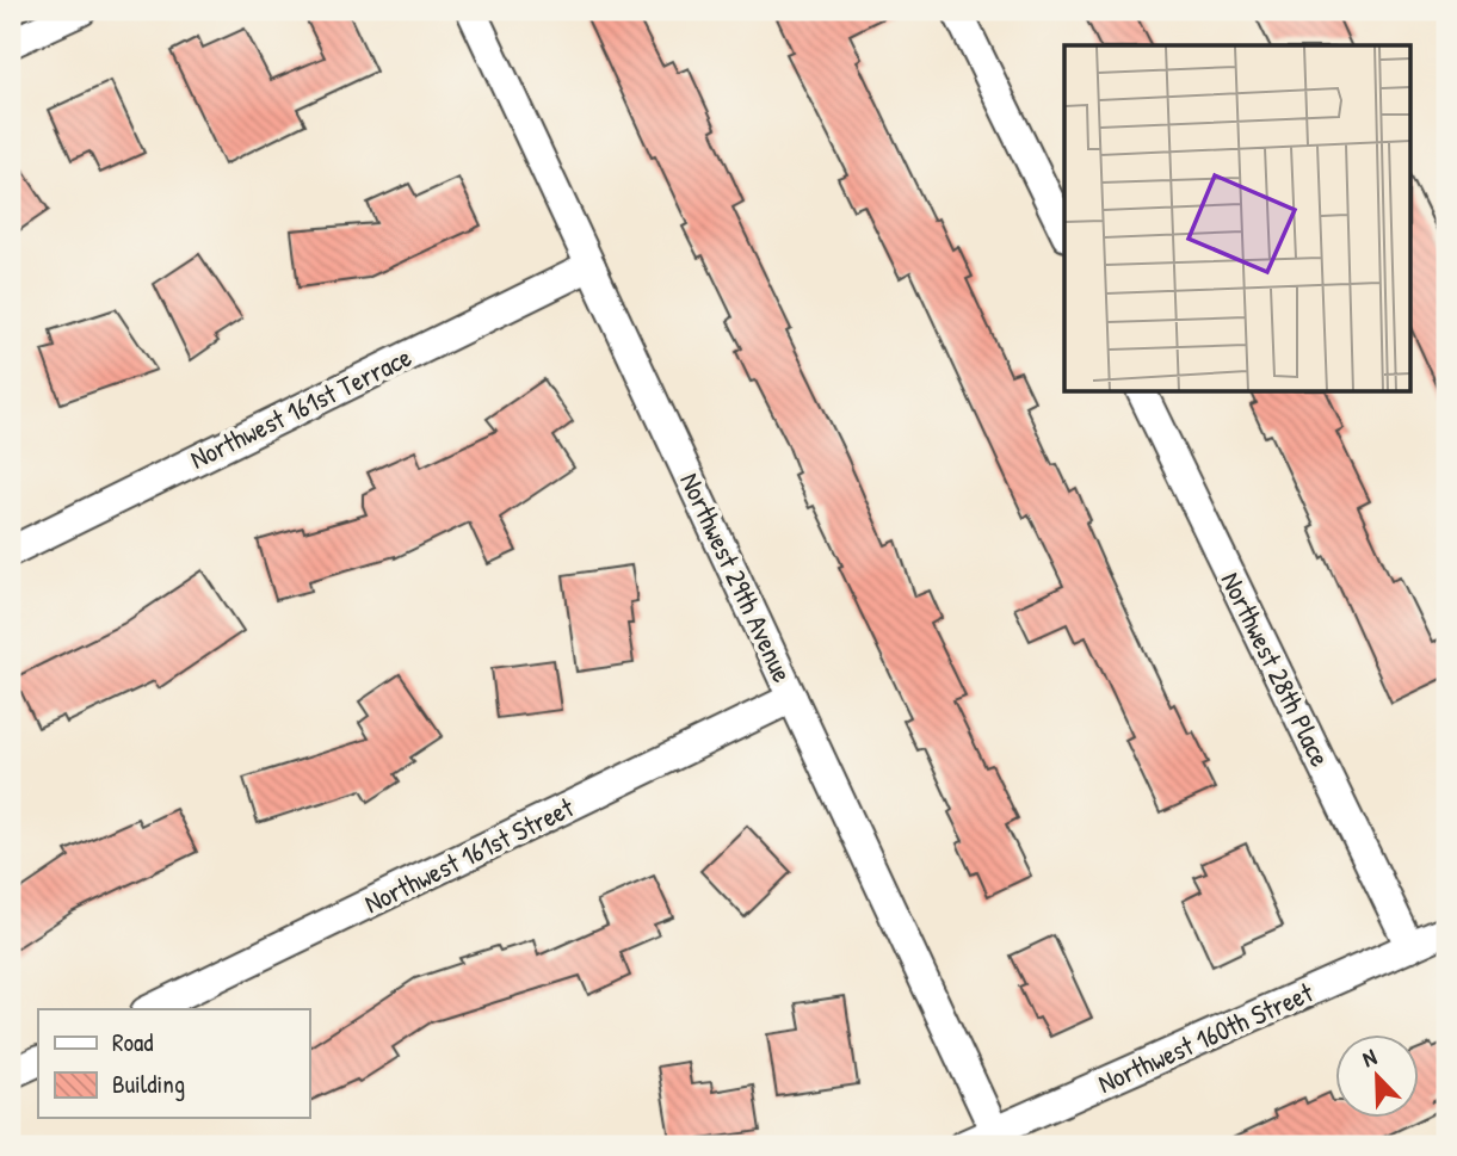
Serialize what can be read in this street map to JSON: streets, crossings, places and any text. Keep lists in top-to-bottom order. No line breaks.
{"streets":{"street":["Northwest 161st Terrace","Northwest 29th Avenue","Northwest 28th Place","Northwest 161st Street","Northwest 160th Street"]},"crossings":[["Northwest 161st Terrace","Northwest 29th Avenue"],["Northwest 29th Avenue","Northwest 161st Street"],["Northwest 29th Avenue","Northwest 160th Street"],["Northwest 28th Place","Northwest 160th Street"]],"legend":["Road","Building"],"north":"top left"}
